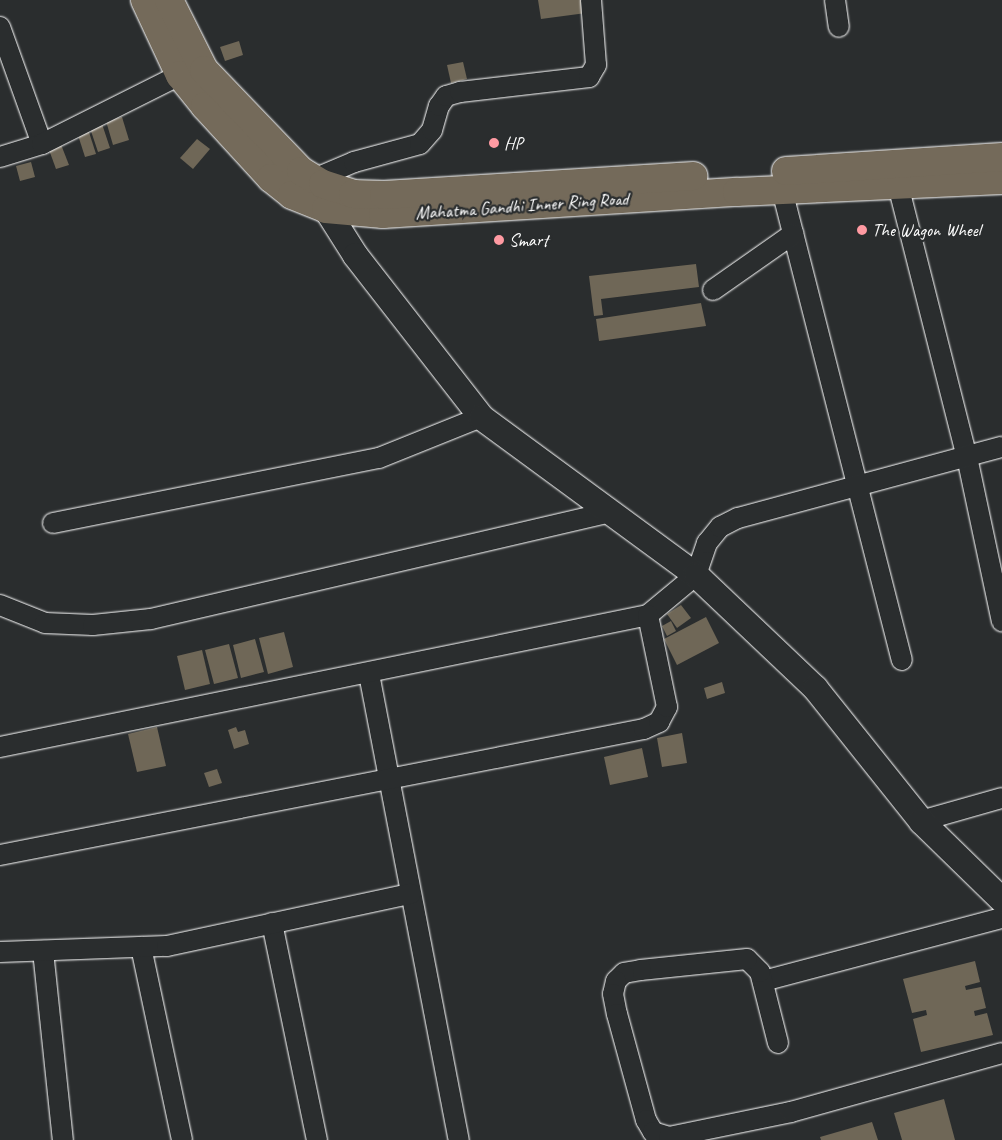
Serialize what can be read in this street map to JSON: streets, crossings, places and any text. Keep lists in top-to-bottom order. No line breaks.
{"streets":{"main road":["Mahatma Gandhi Inner Ring Road"]},"places":["HP","The Wagon Wheel","Smart"]}
